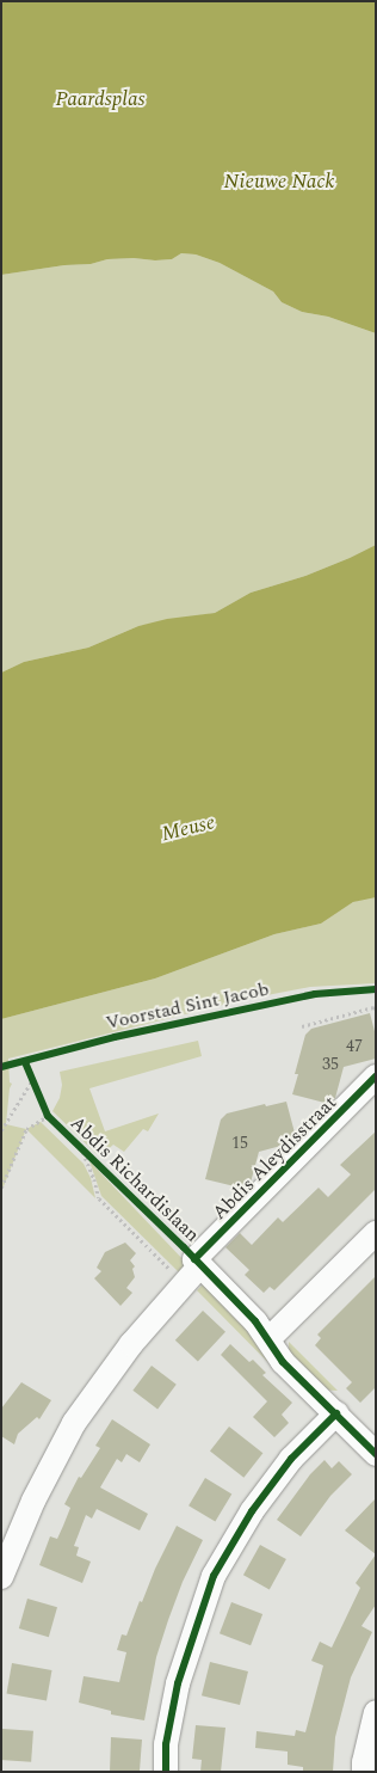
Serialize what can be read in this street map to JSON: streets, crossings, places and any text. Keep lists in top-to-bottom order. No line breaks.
{"streets":{"street":["Abdis Aleydisstraat","Abdis Richardislaan"],"cycle path":["Voorstad Sint Jacob"]},"crossings":[["Abdis Aleydisstraat","Abdis Richardislaan"]],"water":["Paardsplas","Nieuwe Nack","Meuse"],"house_numbers":["47","35","15"]}
